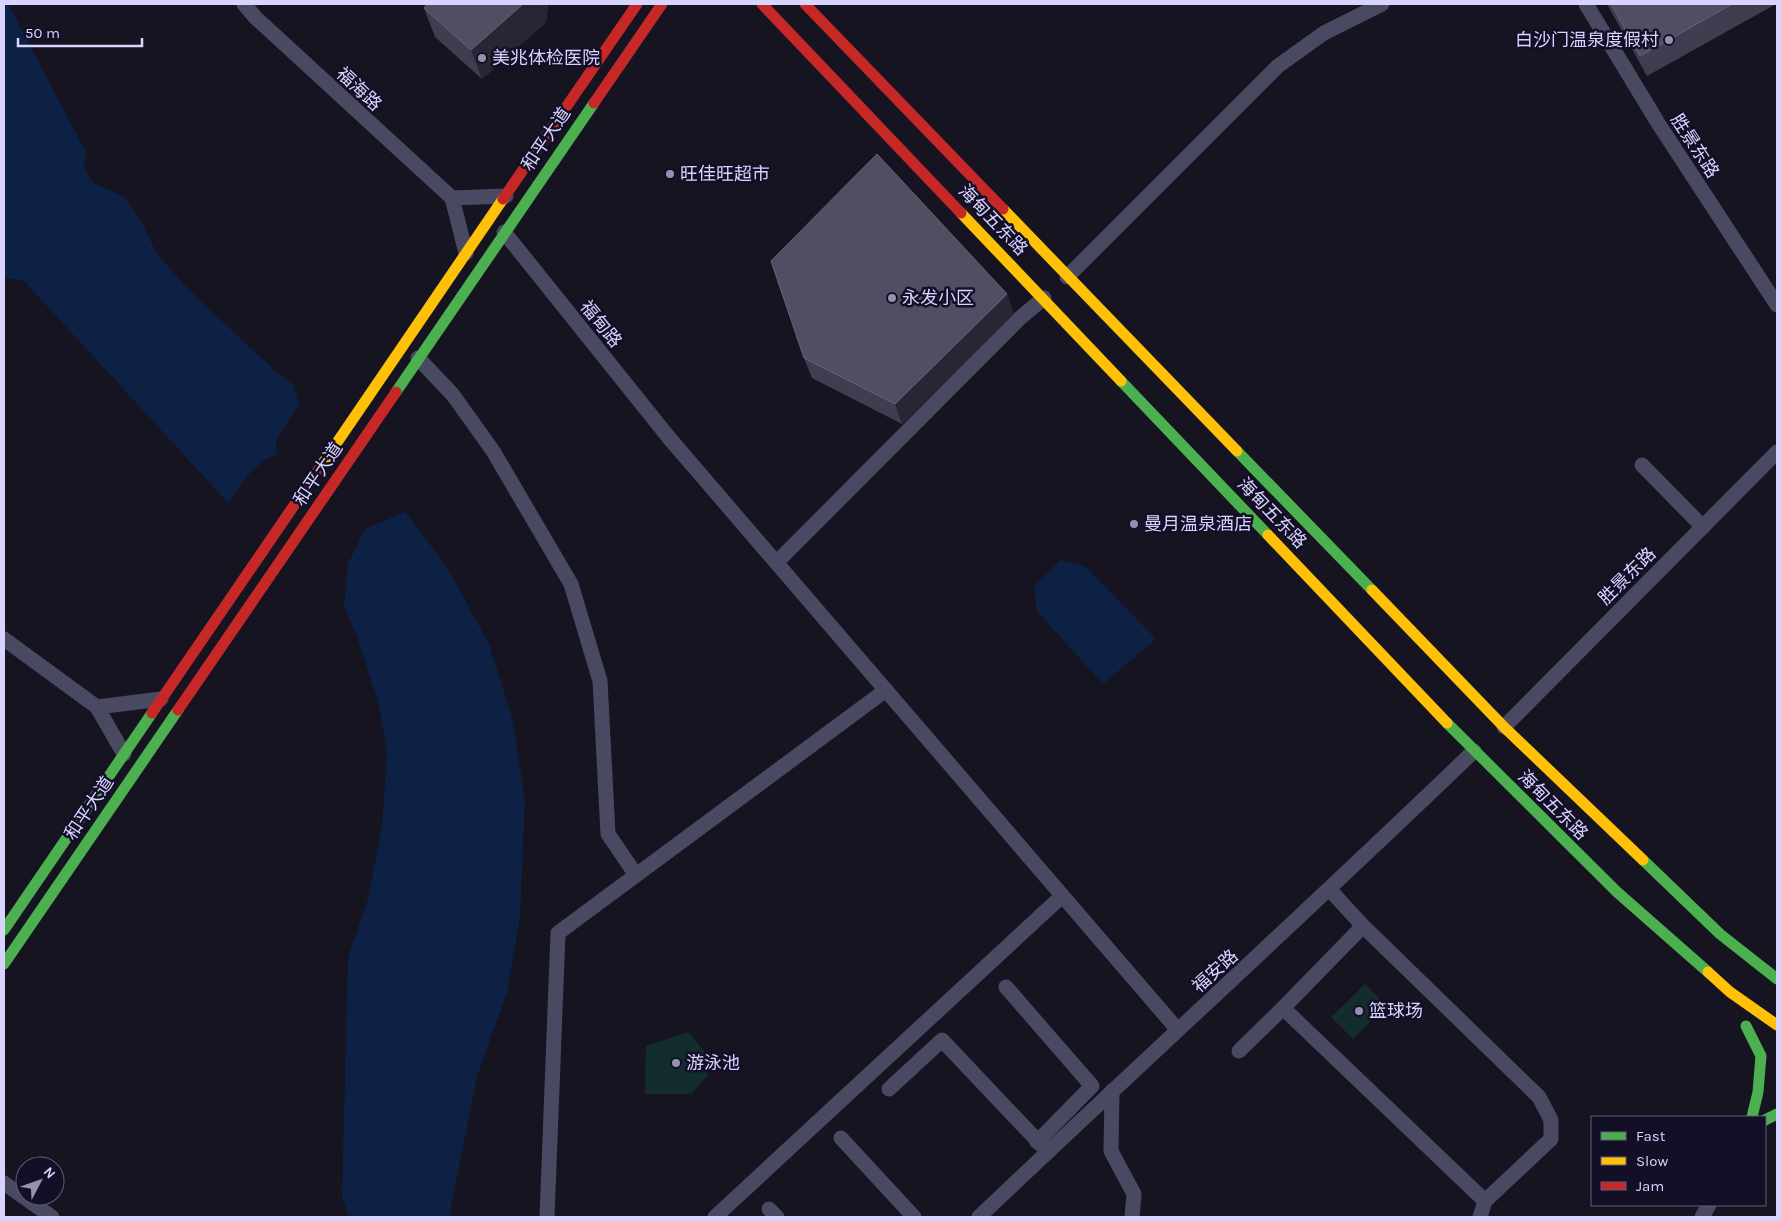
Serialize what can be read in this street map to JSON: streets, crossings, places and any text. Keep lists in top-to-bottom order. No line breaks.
{"streets":{"main road":["和平大道","海甸五东路"],"street":["福海路","胜景东路","福甸路","福安路"]},"crossings":[["和平大道","福甸路"],["胜景东路","海甸五东路"],["海甸五东路","福安路"],["福甸路","福安路"]],"places":["白沙门温泉度假村","美兆体检医院","旺佳旺超市","永发小区","曼月温泉酒店","篮球场","游泳池"],"legend":["Fast","Slow","Jam"],"scale_bar":"50 m","north":"top right"}
